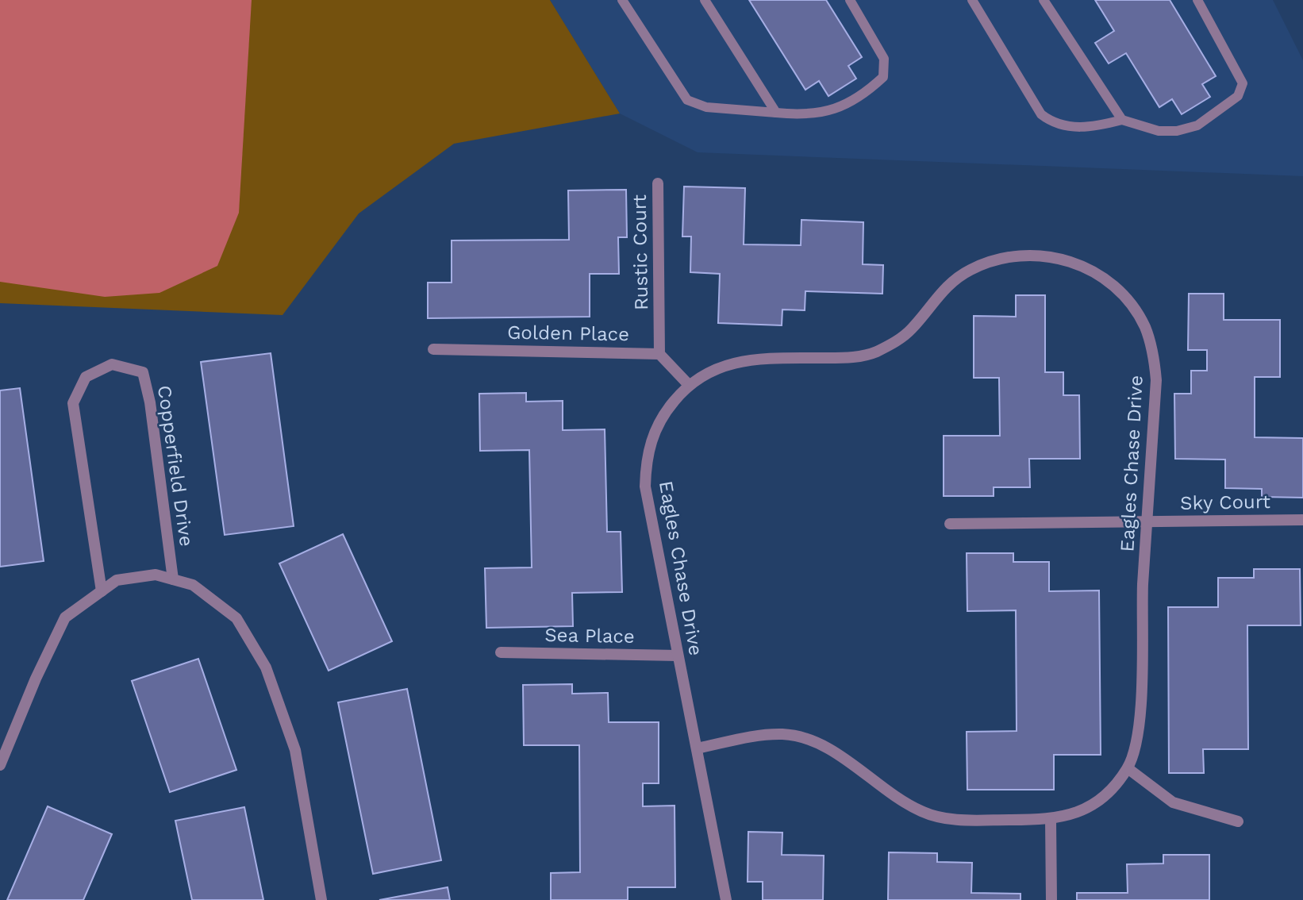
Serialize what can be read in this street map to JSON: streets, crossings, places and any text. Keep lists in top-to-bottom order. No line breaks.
{"streets":{"street":["Rustic Court","Golden Place","Eagles Chase Drive","Copperfield Drive","Sky Court","Sea Place"]},"crossings":[["Rustic Court","Golden Place"],["Eagles Chase Drive","Sky Court"],["Eagles Chase Drive","Sea Place"]]}
